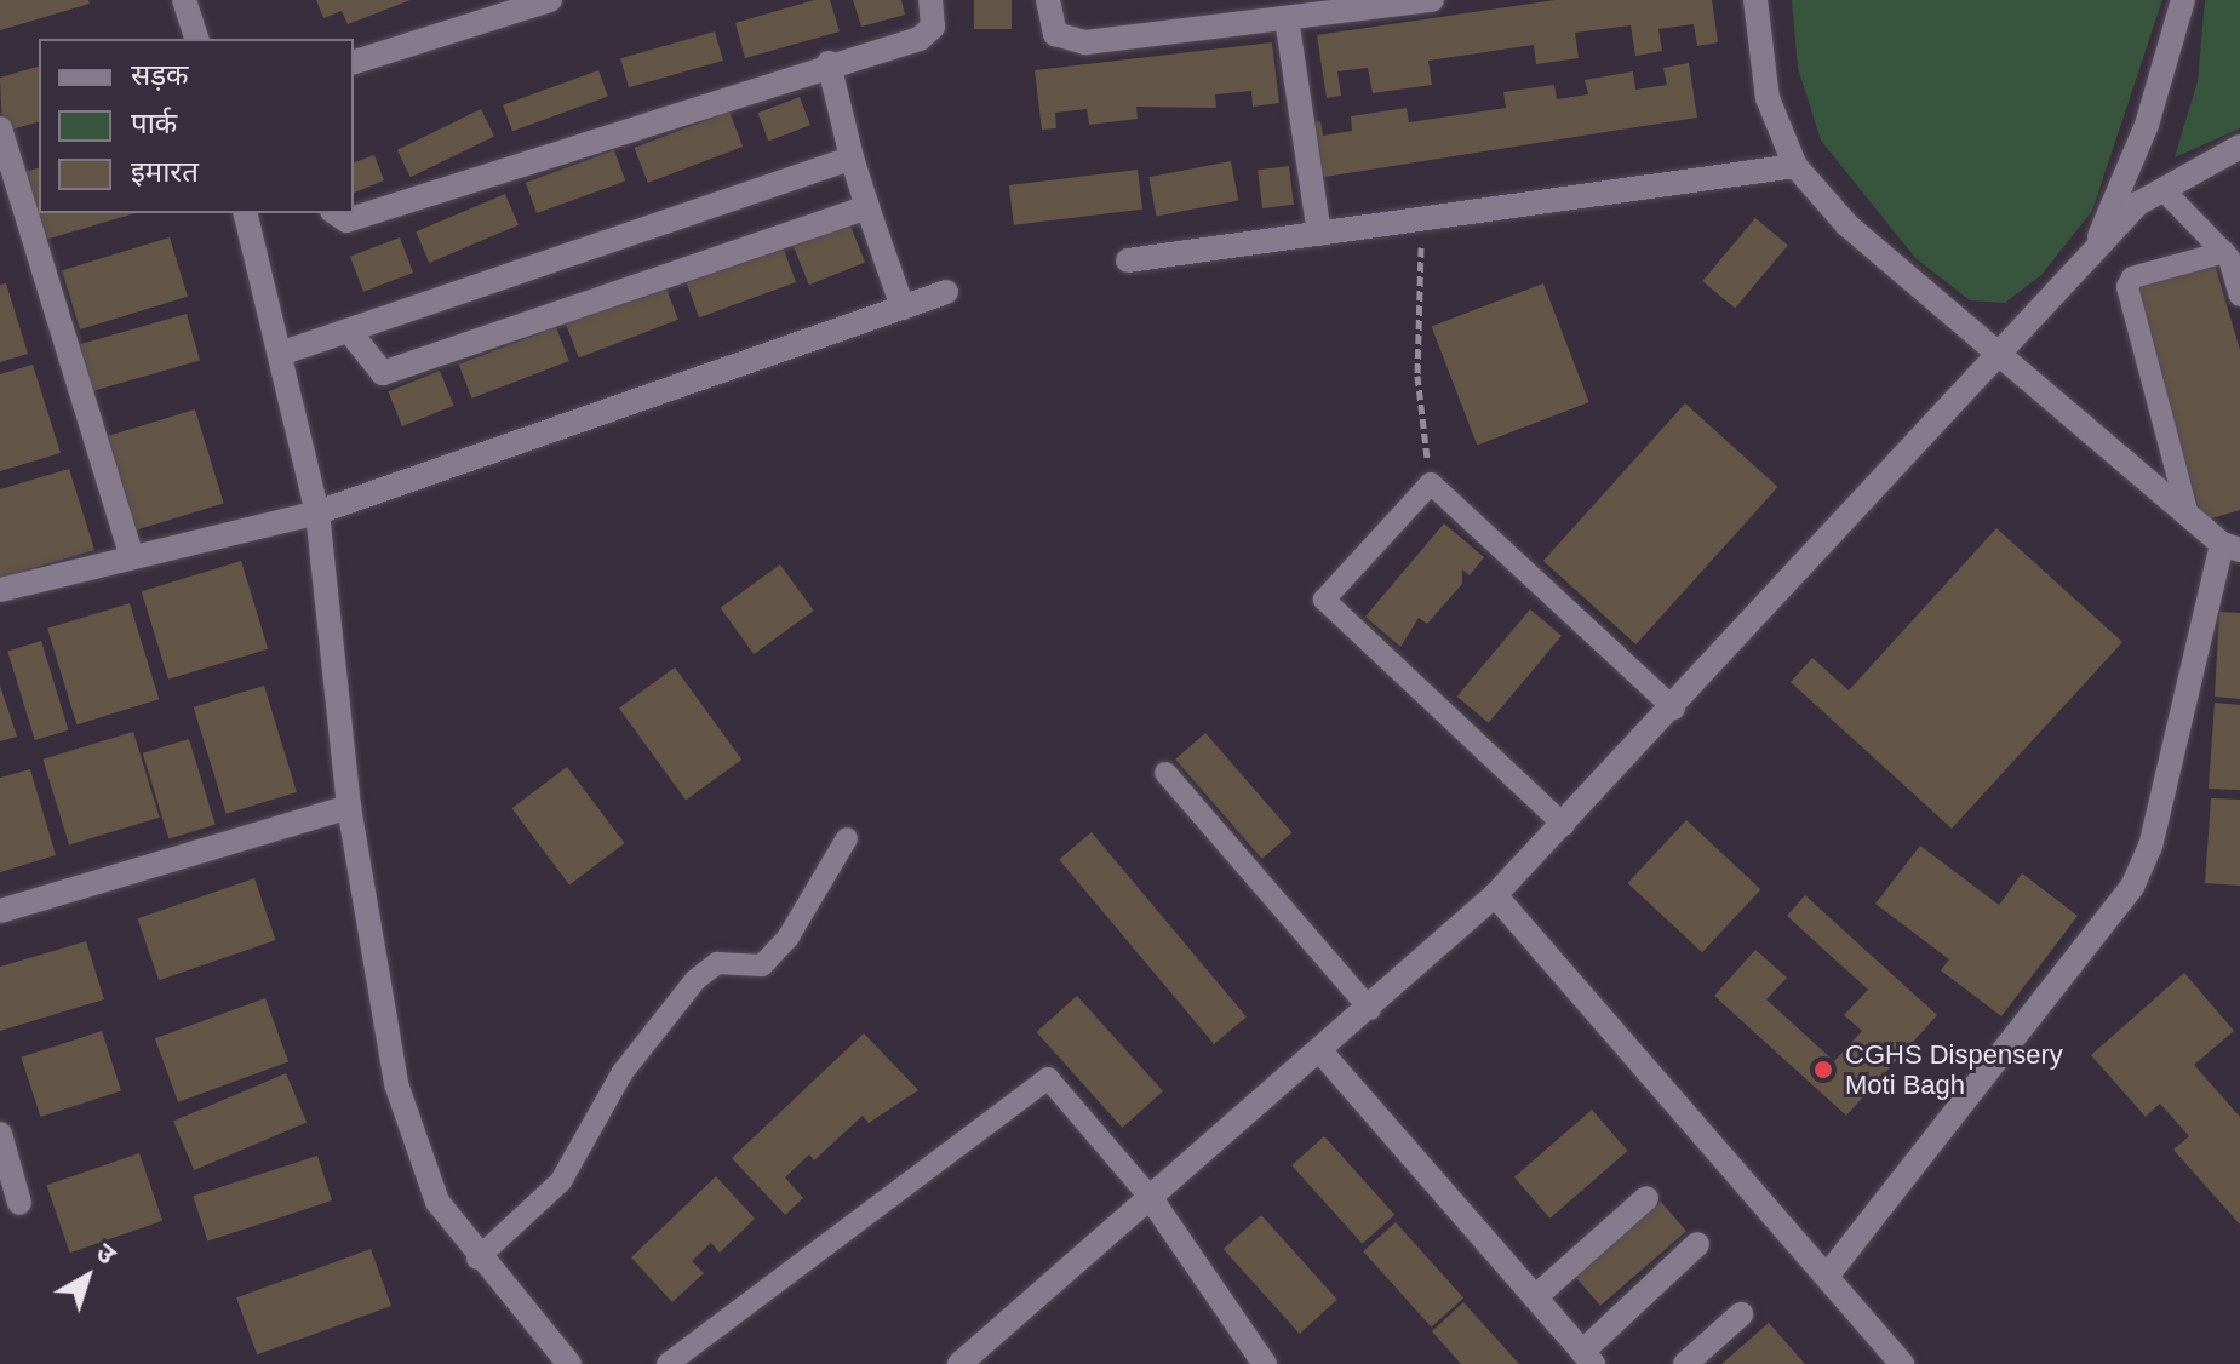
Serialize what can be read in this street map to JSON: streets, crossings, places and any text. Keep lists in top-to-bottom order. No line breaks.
{"places":["CGHS Dispensery Moti Bagh"],"legend":["सड़क","पार्क","इमारत"],"north":"top right"}
